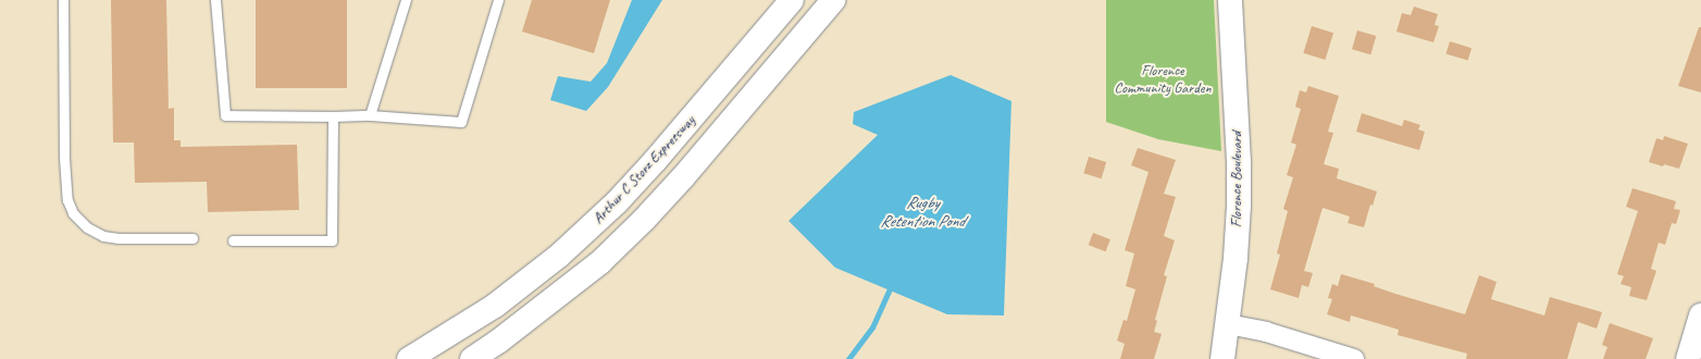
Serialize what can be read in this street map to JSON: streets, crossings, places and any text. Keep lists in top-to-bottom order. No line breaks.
{"streets":{"main road":["Arthur C Storz Expressway","Florence Boulevard"]},"water":["Rugby Retention Pond"],"parks":["Florence Community Garden"]}
